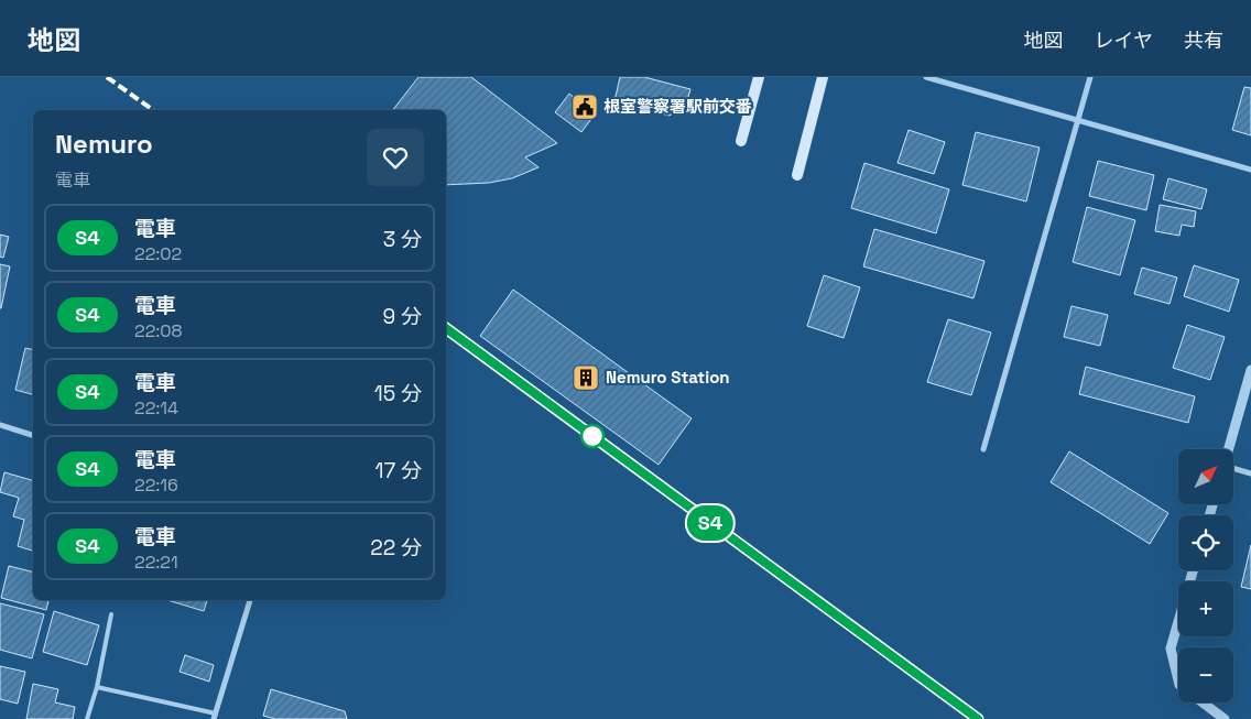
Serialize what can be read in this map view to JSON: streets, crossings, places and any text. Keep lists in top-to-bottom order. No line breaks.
{"places":{"public building":["根室警察署駅前交番"],"building":["Nemuro Station"]},"north":"top right","page":{"header":"地図","nav":["地図","レイヤ","共有"],"on_map":"S4","heading":["Nemuro","電車"],"list":[{"mark":"S4","name":"電車","note":"22:02","value":"3 分"},{"mark":"S4","name":"電車","note":"22:08","value":"9 分"},{"mark":"S4","name":"電車","note":"22:14","value":"15 分"},{"mark":"S4","name":"電車","note":"22:16","value":"17 分"},{"mark":"S4","name":"電車","note":"22:21","value":"22 分"}],"map_buttons":["+","−"]}}
